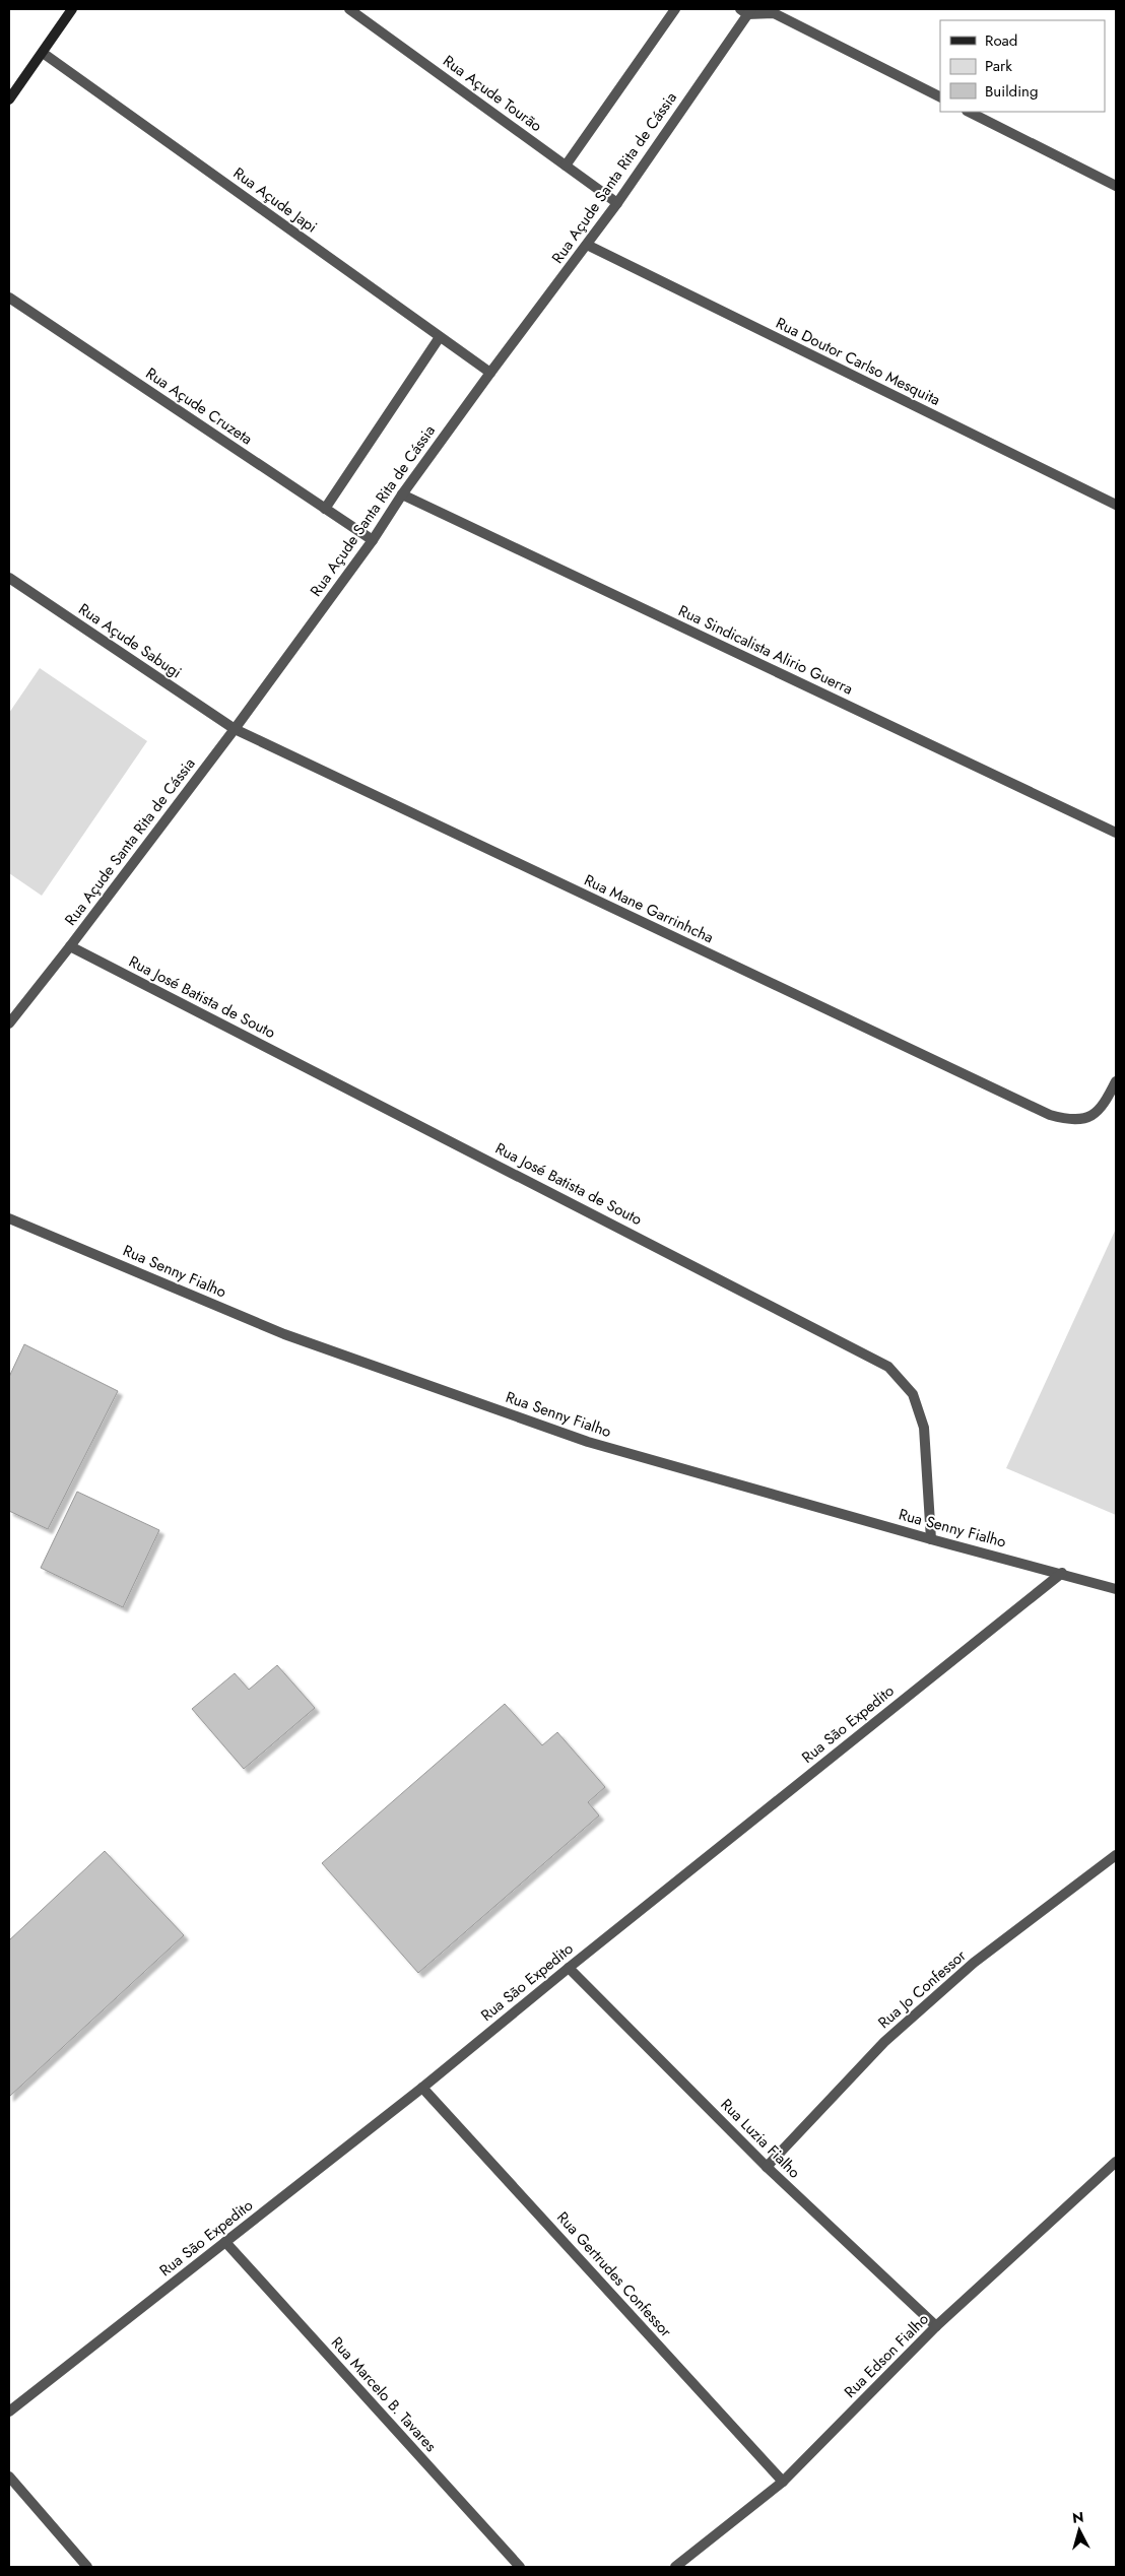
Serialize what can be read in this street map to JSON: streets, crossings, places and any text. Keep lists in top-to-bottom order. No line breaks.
{"streets":{"street":["Rua Açude Tourão","Rua Açude Santa Rita de Cássia","Rua Açude Japi","Rua Doutor Carlso Mesquita","Rua Açude Cruzeta","Rua Açude Sabugi","Rua Sindicalista Alirio Guerra","Rua Mane Garrinhcha","Rua José Batista de Souto","Rua Senny Fialho","Rua São Expedito","Rua Jo Confessor","Rua Luzia Fialho","Rua Gertrudes Confessor","Rua Edson Fialho","Rua Marcelo B. Tavares"]},"crossings":[["Rua Açude Tourão","Rua Açude Santa Rita de Cássia"],["Rua Açude Santa Rita de Cássia","Rua Açude Japi"],["Rua Açude Santa Rita de Cássia","Rua Doutor Carlso Mesquita"],["Rua Açude Santa Rita de Cássia","Rua Açude Cruzeta"],["Rua Açude Santa Rita de Cássia","Rua Açude Sabugi"],["Rua Açude Santa Rita de Cássia","Rua Sindicalista Alirio Guerra"],["Rua Açude Santa Rita de Cássia","Rua Mane Garrinhcha"],["Rua Açude Santa Rita de Cássia","Rua José Batista de Souto"],["Rua Açude Sabugi","Rua Mane Garrinhcha"],["Rua José Batista de Souto","Rua Senny Fialho"],["Rua Senny Fialho","Rua São Expedito"],["Rua São Expedito","Rua Luzia Fialho"],["Rua São Expedito","Rua Gertrudes Confessor"],["Rua São Expedito","Rua Marcelo B. Tavares"],["Rua Jo Confessor","Rua Luzia Fialho"],["Rua Luzia Fialho","Rua Edson Fialho"],["Rua Gertrudes Confessor","Rua Edson Fialho"]],"legend":["Road","Park","Building"],"north":"top"}
